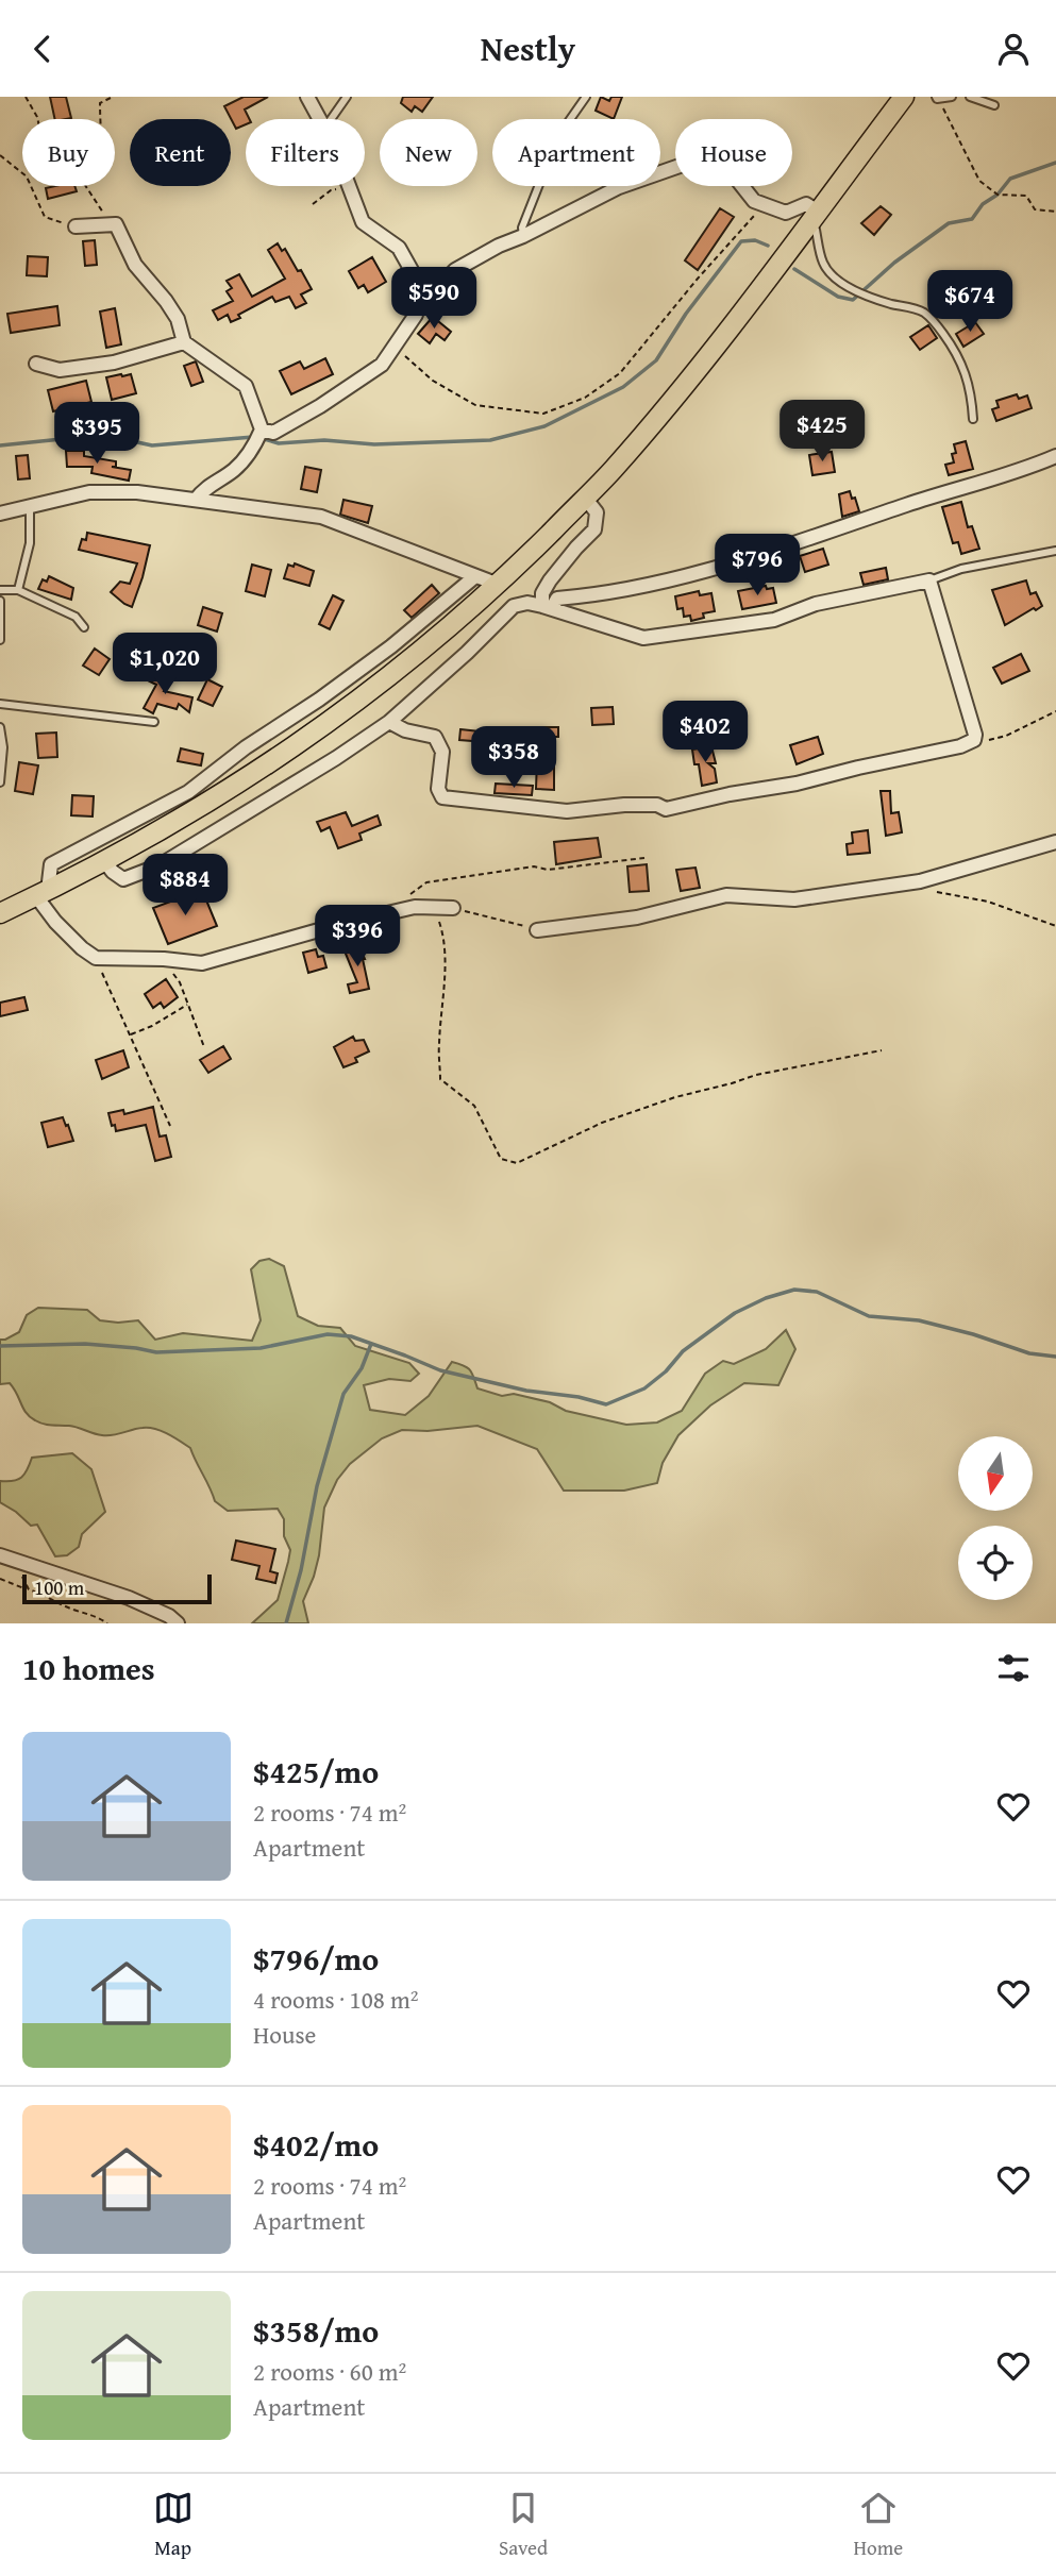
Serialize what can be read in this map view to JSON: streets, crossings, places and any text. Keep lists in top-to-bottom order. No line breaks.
{"scale_bar":"100 m","north":"bottom","page":{"header":"Nestly","chip":["Buy","Rent","Filters","New","Apartment","House"],"price":["$590","$674","$425","$395","$796","$1,020","$402","$358","$884","$396"],"scale":"100 m","heading":"10 homes","list":[{"name":"$425/mo","note":"2 rooms · 74 m² · Apartment"},{"name":"$796/mo","note":"4 rooms · 108 m² · House"},{"name":"$402/mo","note":"2 rooms · 74 m² · Apartment"},{"name":"$358/mo","note":"2 rooms · 60 m² · Apartment"}],"tabs":["Map","Saved","Home"]}}
